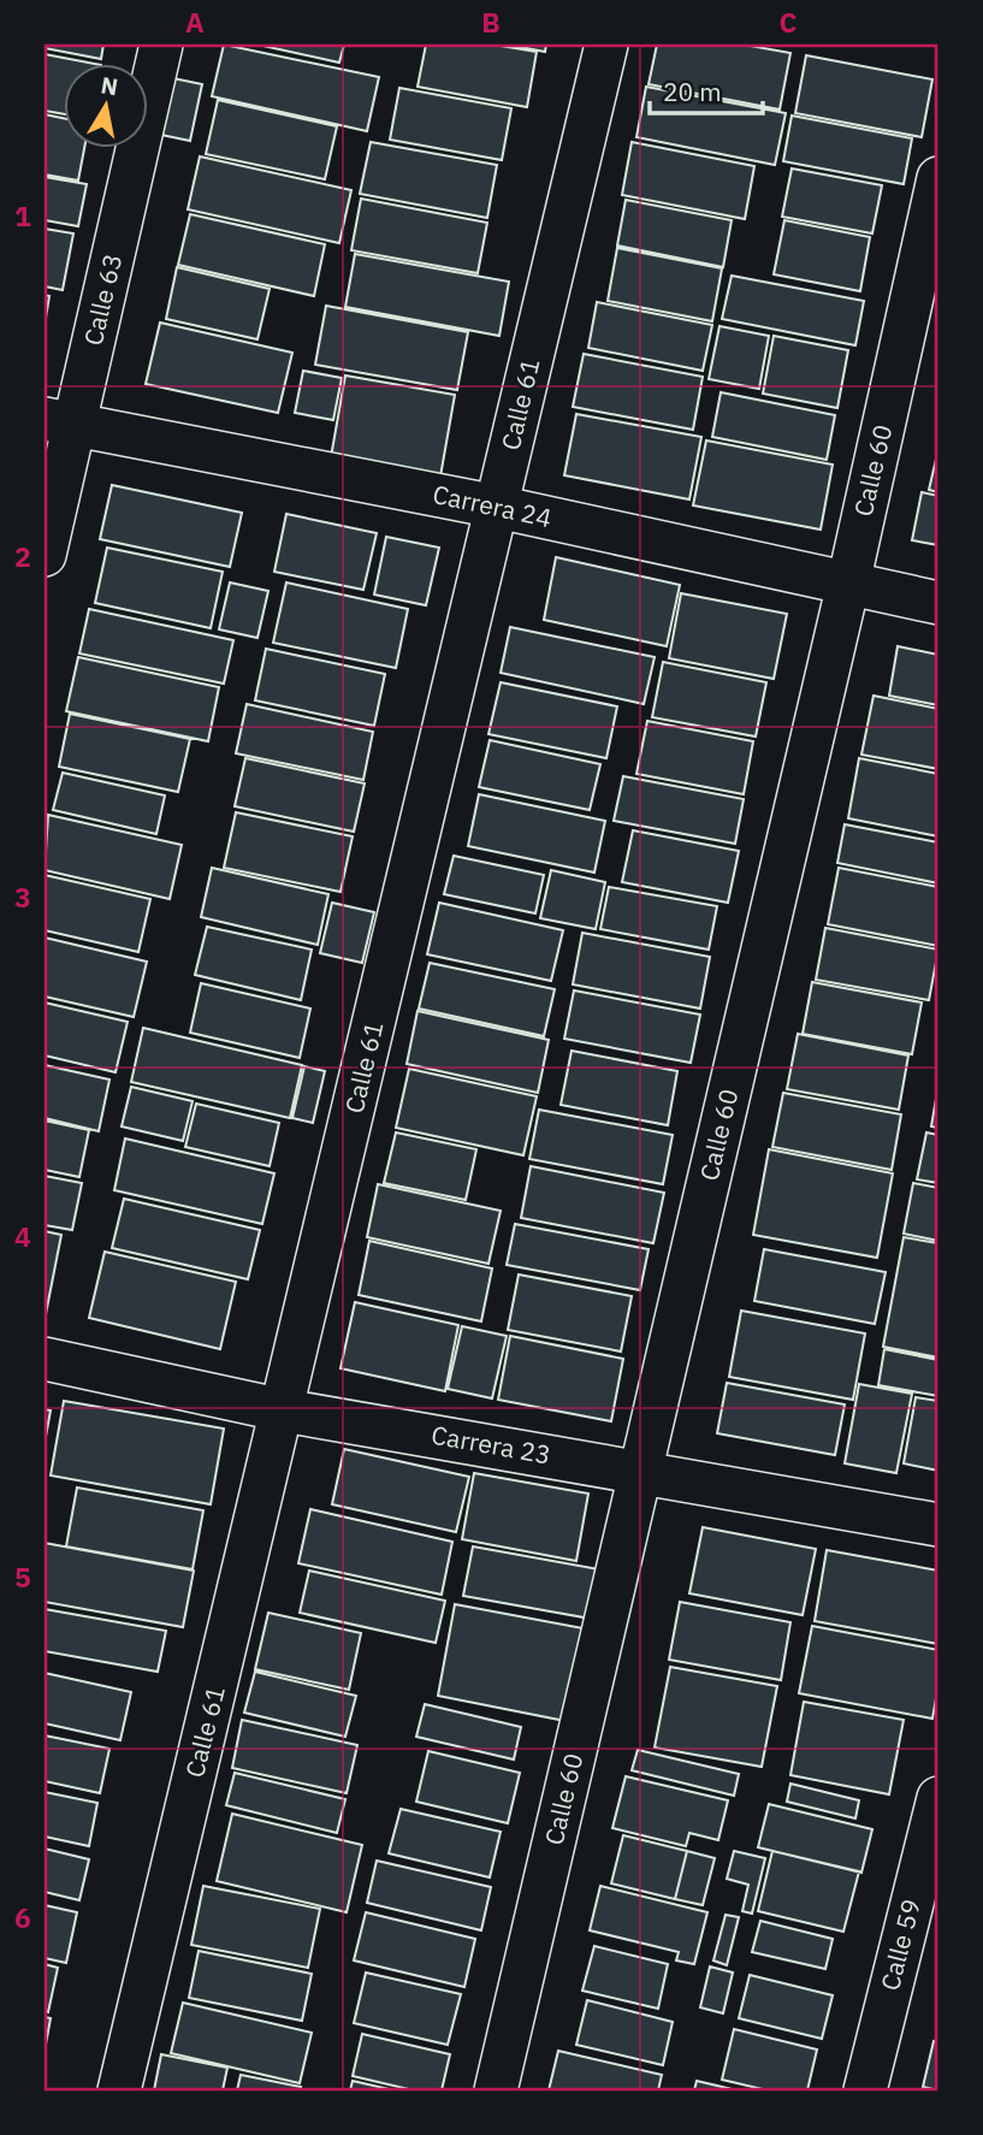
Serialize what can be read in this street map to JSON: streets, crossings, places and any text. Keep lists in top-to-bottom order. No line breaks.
{"streets":{"street":["Calle 63","Calle 61","Calle 60","Carrera 24","Carrera 23","Calle 59"]},"crossings":[["Calle 63","Carrera 24"],["Calle 61","Carrera 24"],["Calle 61","Carrera 23"],["Calle 60","Carrera 24"],["Calle 60","Carrera 23"]],"scale_bar":"20 m","north":"top","grid":{"columns":["A","B","C"],"rows":["1","2","3","4","5","6"]}}
